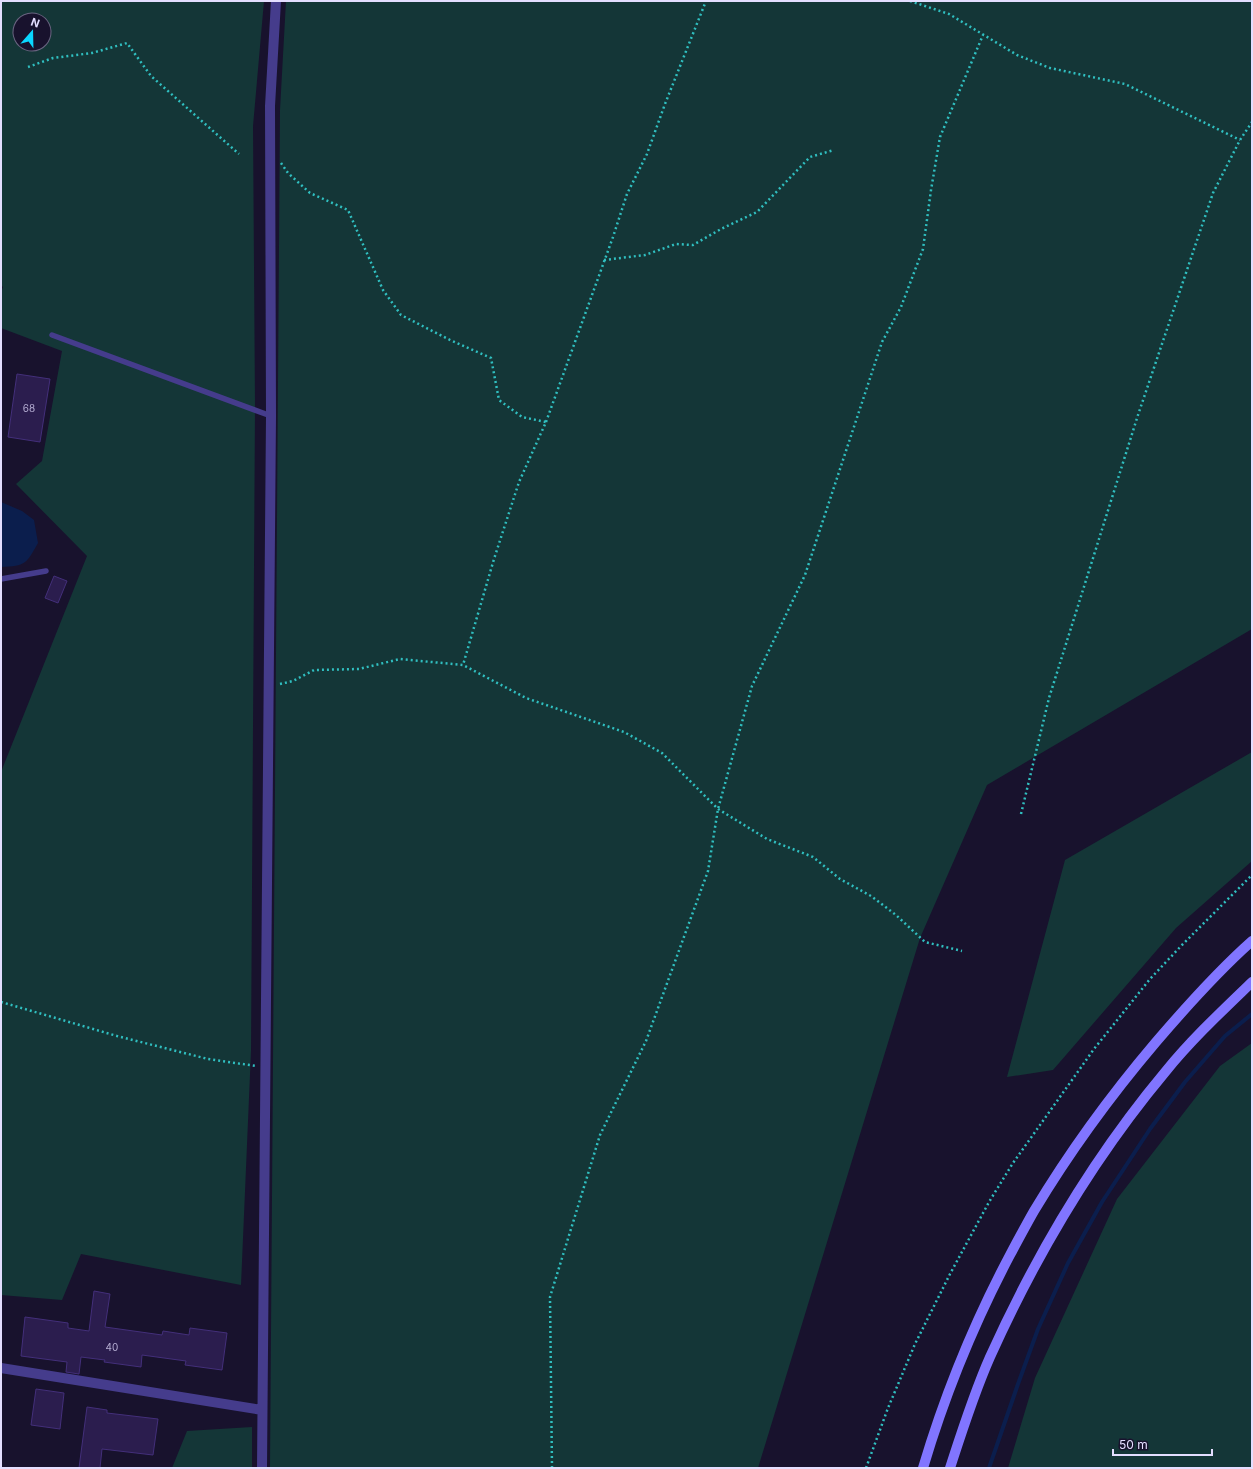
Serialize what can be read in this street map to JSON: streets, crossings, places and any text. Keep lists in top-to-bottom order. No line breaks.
{"house_numbers":["68","40"],"scale_bar":"50 m","north":"top"}
